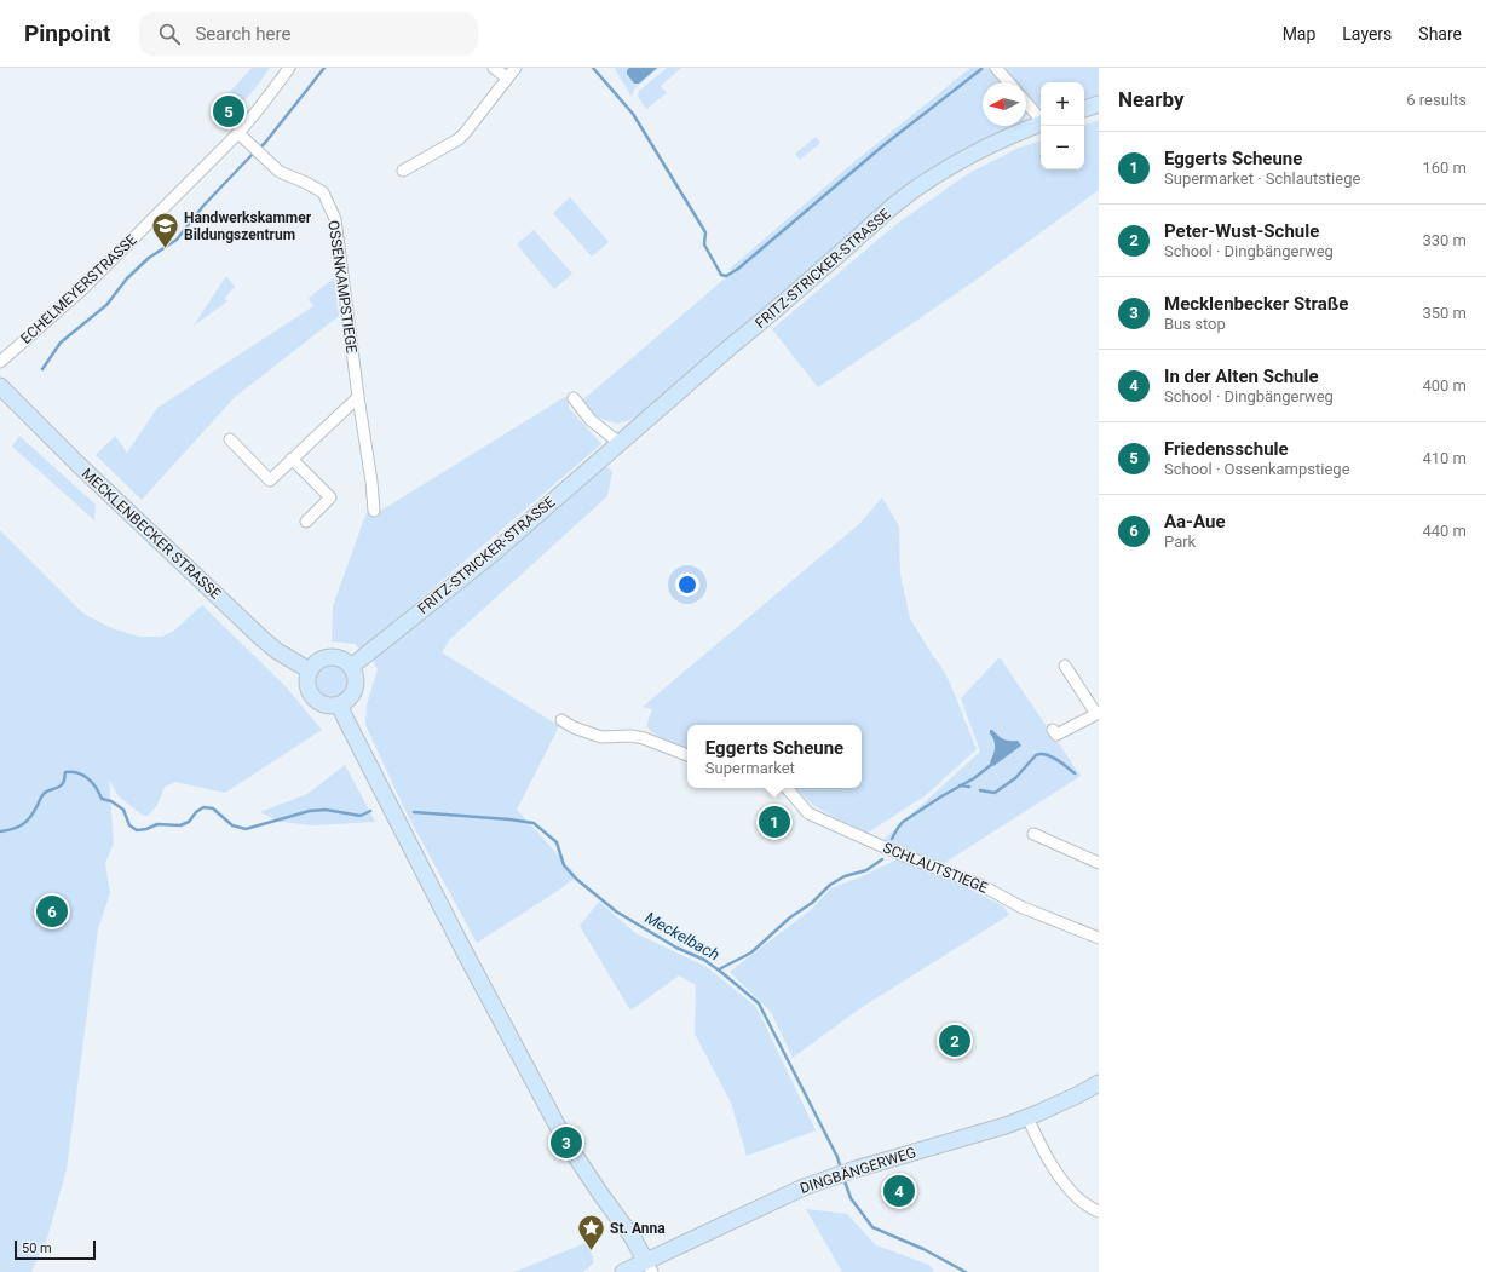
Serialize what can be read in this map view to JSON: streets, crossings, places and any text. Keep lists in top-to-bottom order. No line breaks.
{"streets":{"main road":["FRITZ-STRICKER-STRASSE","MECKLENBECKER STRASSE","DINGBÄNGERWEG"],"street":["OSSENKAMPSTIEGE","ECHELMEYERSTRASSE","SCHLAUTSTIEGE"]},"crossings":[["FRITZ-STRICKER-STRASSE","MECKLENBECKER STRASSE"],["OSSENKAMPSTIEGE","ECHELMEYERSTRASSE"]],"water":["Meckelbach"],"places":{"school or university":["Handwerkskammer Bildungszentrum"],"place":["St. Anna"]},"scale_bar":"50 m","north":"left","page":{"header":"Pinpoint","search":"Search here","nav":["Map","Layers","Share"],"heading":["Nearby","6 results"],"map_buttons":["+","−"],"pins":["5","1","6","2","3","4"],"list":[{"mark":"1","name":"Eggerts Scheune","note":"Supermarket · Schlautstiege","value":"160 m"},{"mark":"2","name":"Peter-Wust-Schule","note":"School · Dingbängerweg","value":"330 m"},{"mark":"3","name":"Mecklenbecker Straße","note":"Bus stop","value":"350 m"},{"mark":"4","name":"In der Alten Schule","note":"School · Dingbängerweg","value":"400 m"},{"mark":"5","name":"Friedensschule","note":"School · Ossenkampstiege","value":"410 m"},{"mark":"6","name":"Aa-Aue","note":"Park","value":"440 m"}],"popup":["Eggerts Scheune","Supermarket"],"scale":"50 m"}}
